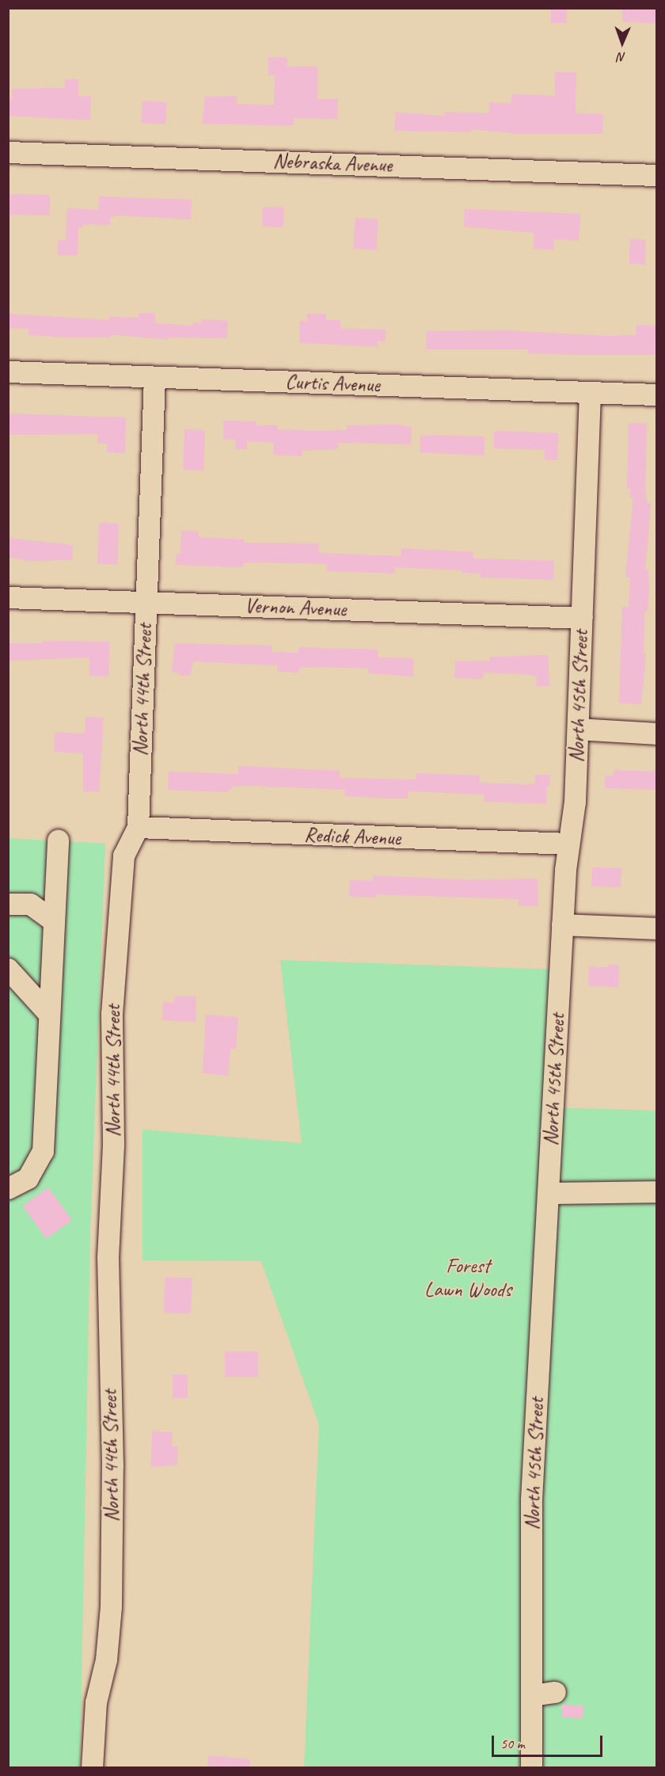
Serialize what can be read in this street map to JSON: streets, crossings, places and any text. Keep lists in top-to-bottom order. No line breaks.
{"streets":{"street":["Nebraska Avenue","Curtis Avenue","Vernon Avenue","North 44th Street","North 45th Street","Redick Avenue"]},"crossings":[["Curtis Avenue","North 44th Street"],["Curtis Avenue","North 45th Street"],["Vernon Avenue","North 44th Street"],["Vernon Avenue","North 45th Street"],["North 44th Street","Redick Avenue"],["North 45th Street","Redick Avenue"]],"parks":["Forest Lawn Woods"],"scale_bar":"50 m","north":"bottom"}
